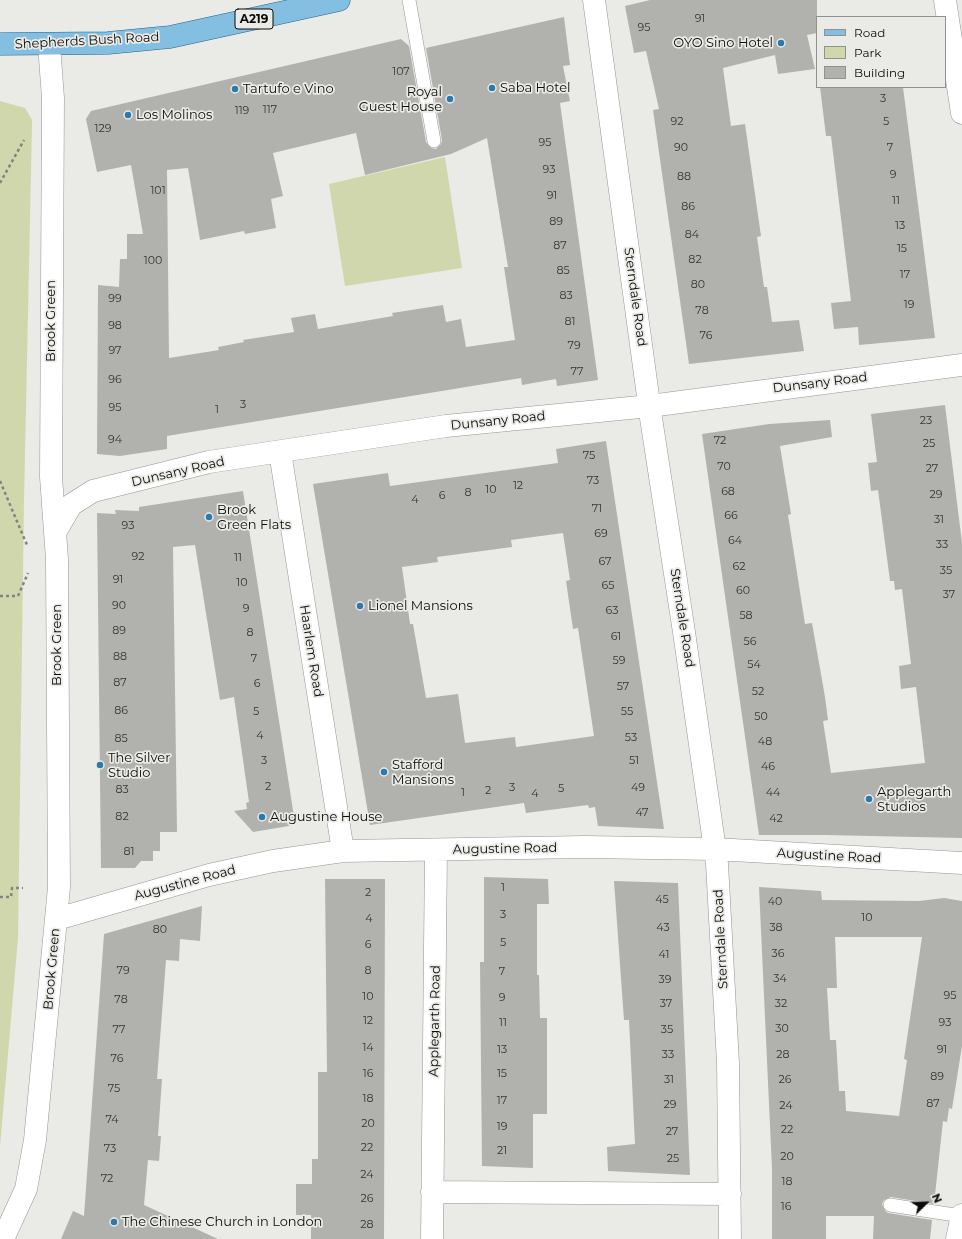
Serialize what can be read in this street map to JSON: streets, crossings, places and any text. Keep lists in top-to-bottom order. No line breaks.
{"streets":{"main road":["A219","Shepherds Bush Road"],"street":["Sterndale Road","Brook Green","Dunsany Road","Haarlem Road","Augustine Road","Applegarth Road"]},"crossings":[["Shepherds Bush Road","Brook Green"],["Sterndale Road","Dunsany Road"],["Sterndale Road","Augustine Road"],["Brook Green","Dunsany Road"],["Brook Green","Augustine Road"],["Dunsany Road","Haarlem Road"],["Haarlem Road","Augustine Road"],["Augustine Road","Applegarth Road"]],"places":["OYO Sino Hotel","Saba Hotel","Tartufo e Vino","Royal Guest House","Los Molinos","Brook Green Flats","Lionel Mansions","The Silver Studio","Stafford Mansions","Applegarth Studios","Augustine House","The Chinese Church in London"],"house_numbers":["91","95","107","3","117","119","92","5","129","95","90","7","93","9","88","101","91","11","86","89","13","84","87","15","82","100","85","17","80","83","99","19","78","81","98","76","79","97","77","96","3","95","1","23","94","72","25","75","70","27","73","12","10","68","8","29","6","4","71","66","31","93","69","64","33","92","11","67","62","35","91","10","65","60","37","90","9","63","58","89","8","61","56","88","7","59","54","87","6","57","52","86","5","55","50","4","53","85","48","3","51","46","2","3","49","5","83","2","1","44","4","47","82","42","81","1","2","45","40","3","10","4","43","38","80","5","6","36","41","79","8","7","34","39","95","10","9","78","37","32","12","11","93","30","77","35","14","13","91","33","28","76","16","15","89","31","26","75","18","17","87","29","24","74","20","19","22","27","22","73","21","20","25","24","72","18","26","16","28"],"legend":["Road","Park","Building"],"north":"top right"}
